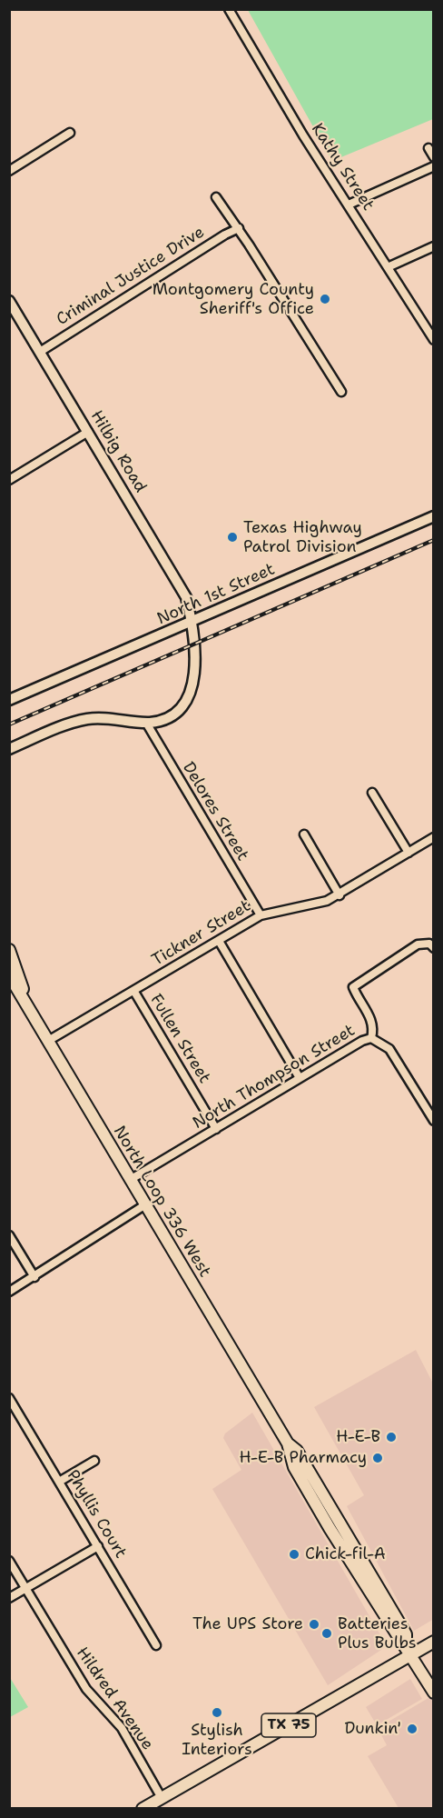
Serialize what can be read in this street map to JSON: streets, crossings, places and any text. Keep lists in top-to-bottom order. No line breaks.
{"streets":{"main road":["North Loop 336 West","TX 75"],"street":["Kathy Street","Criminal Justice Drive","Hilbig Road","North 1st Street","Delores Street","Tickner Street","Fullen Street","North Thompson Street","Phyllis Court","Hildred Avenue"]},"crossings":[["Criminal Justice Drive","Hilbig Road"],["Hilbig Road","North 1st Street"],["Hilbig Road","Delores Street"],["Delores Street","Tickner Street"],["Tickner Street","Fullen Street"],["Tickner Street","North Loop 336 West"],["Fullen Street","North Thompson Street"],["North Thompson Street","North Loop 336 West"],["North Loop 336 West","TX 75"],["Hildred Avenue","TX 75"]],"places":["Montgomery County Sheriff's Office","Texas Highway Patrol Division","H-E-B","H-E-B Pharmacy","Chick-fil-A","The UPS Store","Batteries Plus Bulbs","Stylish Interiors","Dunkin'"]}
